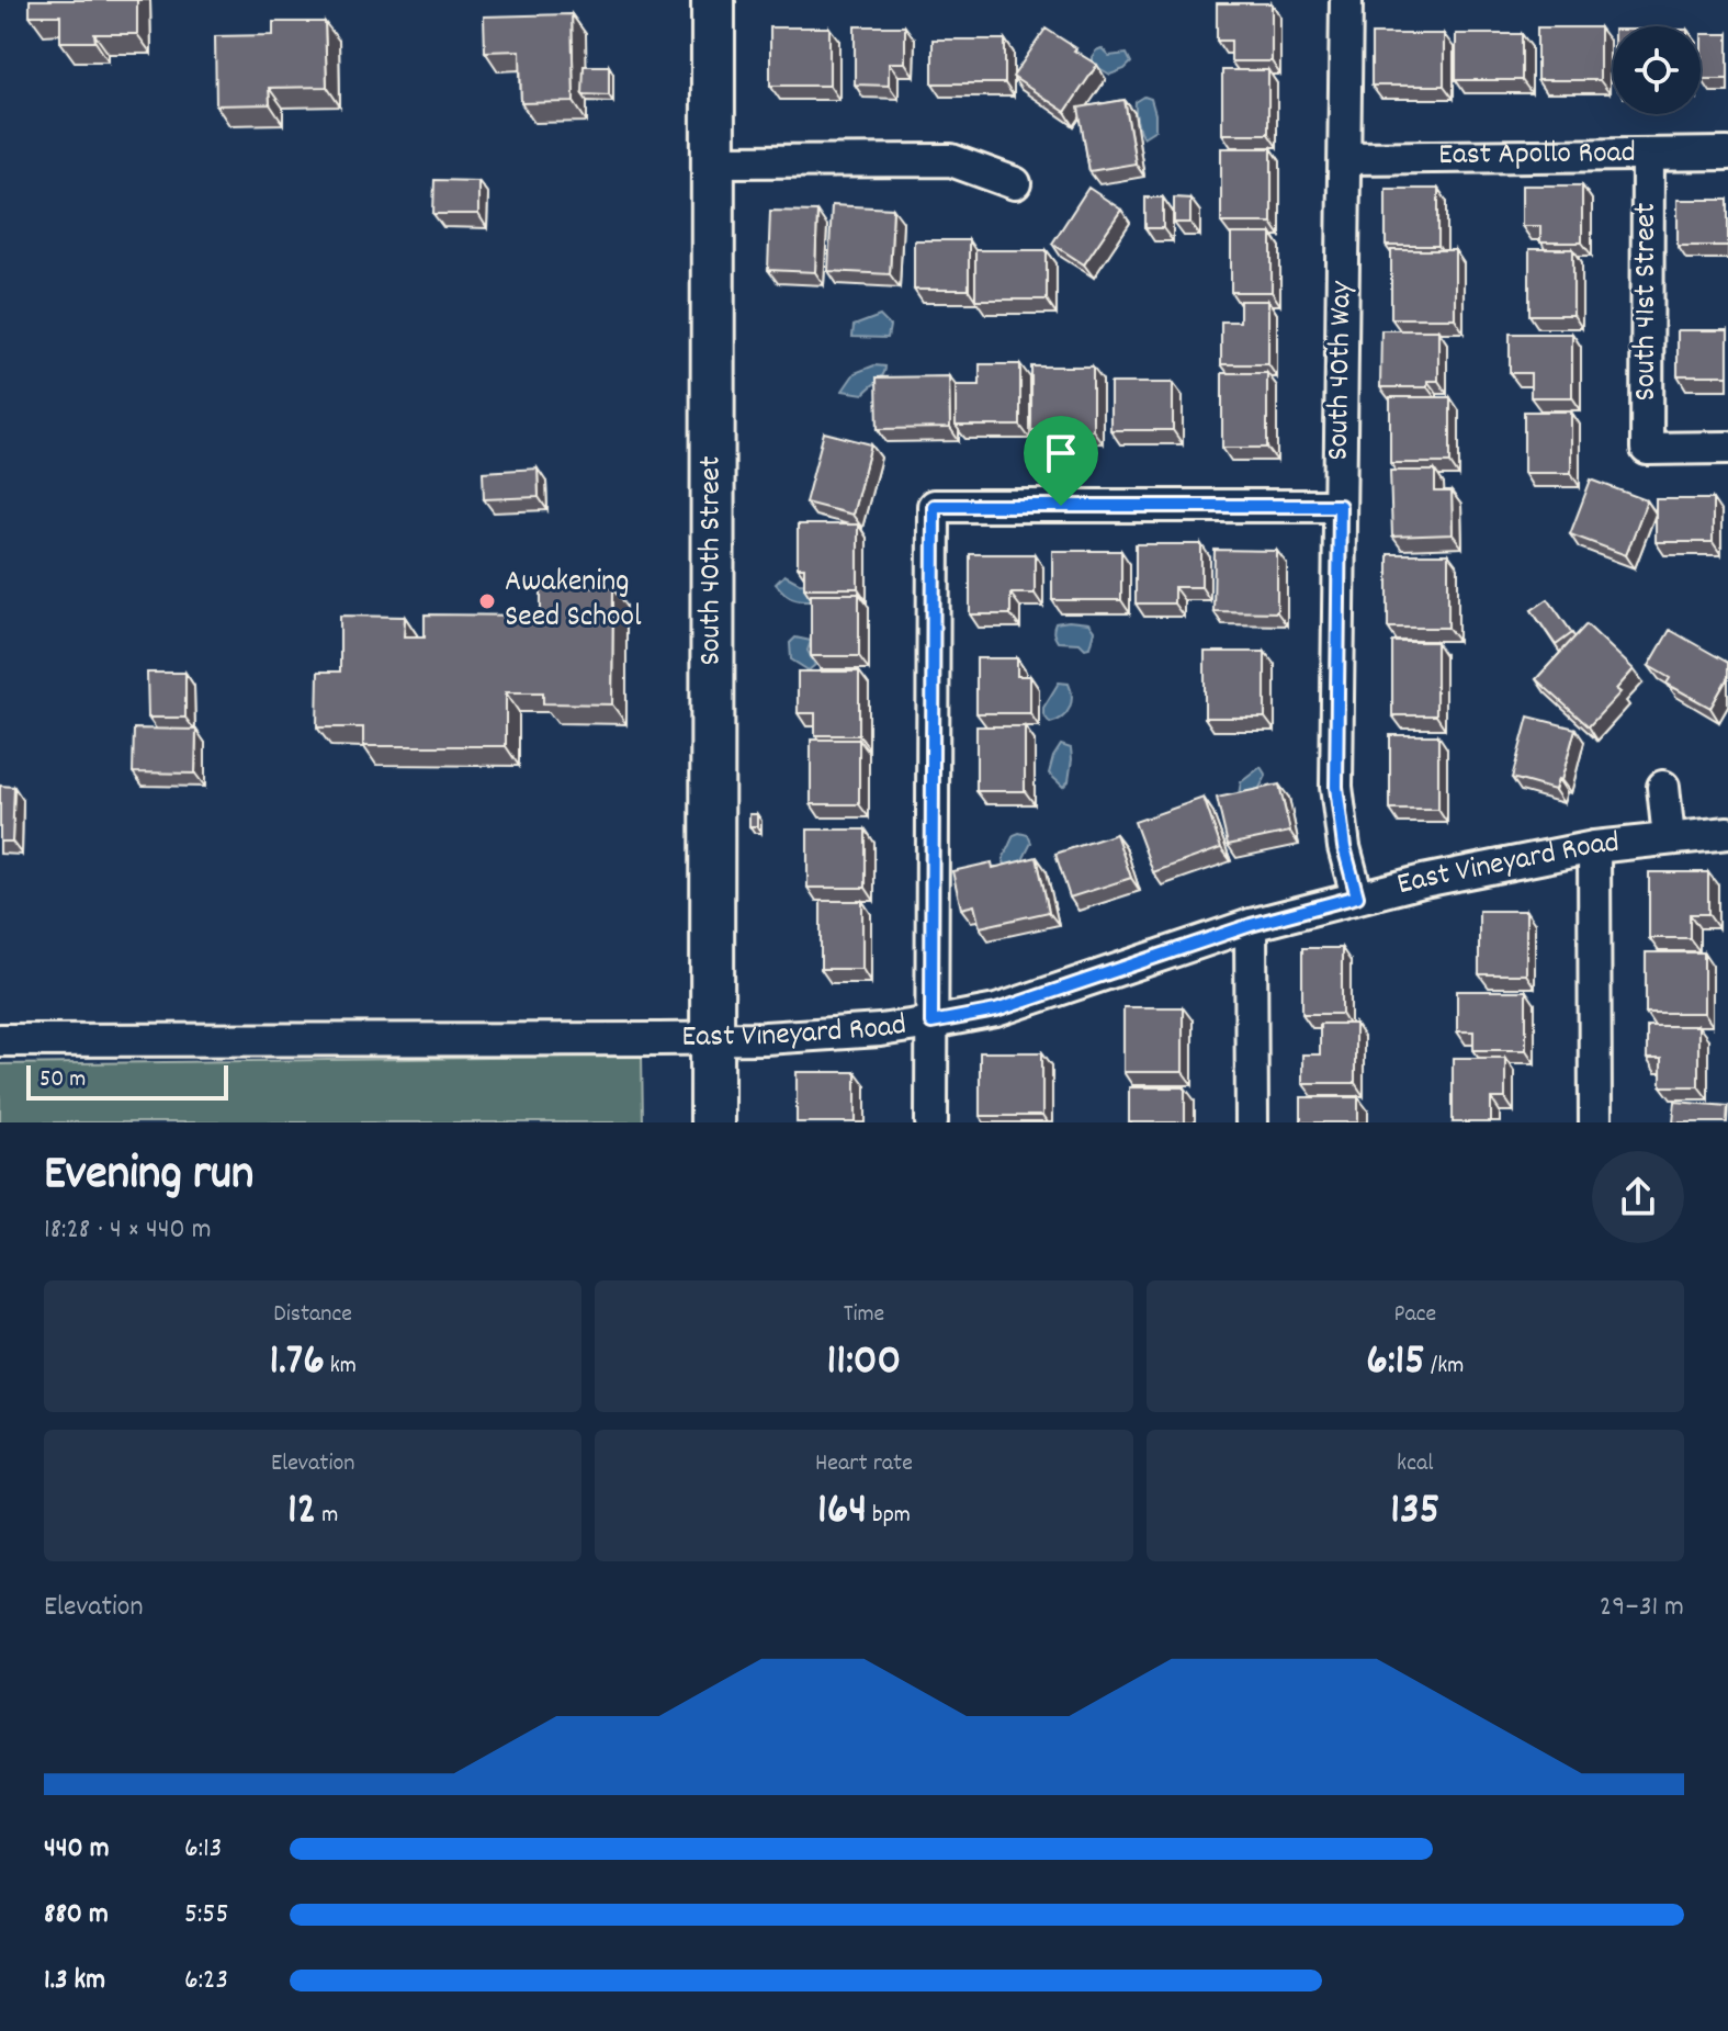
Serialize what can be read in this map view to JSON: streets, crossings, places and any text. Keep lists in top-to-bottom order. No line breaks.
{"streets":{"main road":["South 40th Street"],"street":["East Apollo Road","South 41st Street","South 40th Way","East Vineyard Road"]},"crossings":[["East Apollo Road","South 41st Street"],["East Apollo Road","South 40th Way"],["South 40th Way","East Vineyard Road"],["South 40th Street","East Vineyard Road"]],"places":["Awakening Seed School"],"scale_bar":"50 m","page":{"scale":"50 m","heading":["Evening run","18:28 · 4 × 440 m"],"stats":[["Distance","1.76 km"],["Time","11:00"],["Pace","6:15 /km"],["Elevation","12 m"],["Heart rate","164 bpm"],["kcal","135"]],"chart":["Elevation","29–31 m"],"list":[{"name":"440 m","note":"6:13"},{"name":"880 m","note":"5:55"},{"name":"1.3 km","note":"6:23"}]}}
